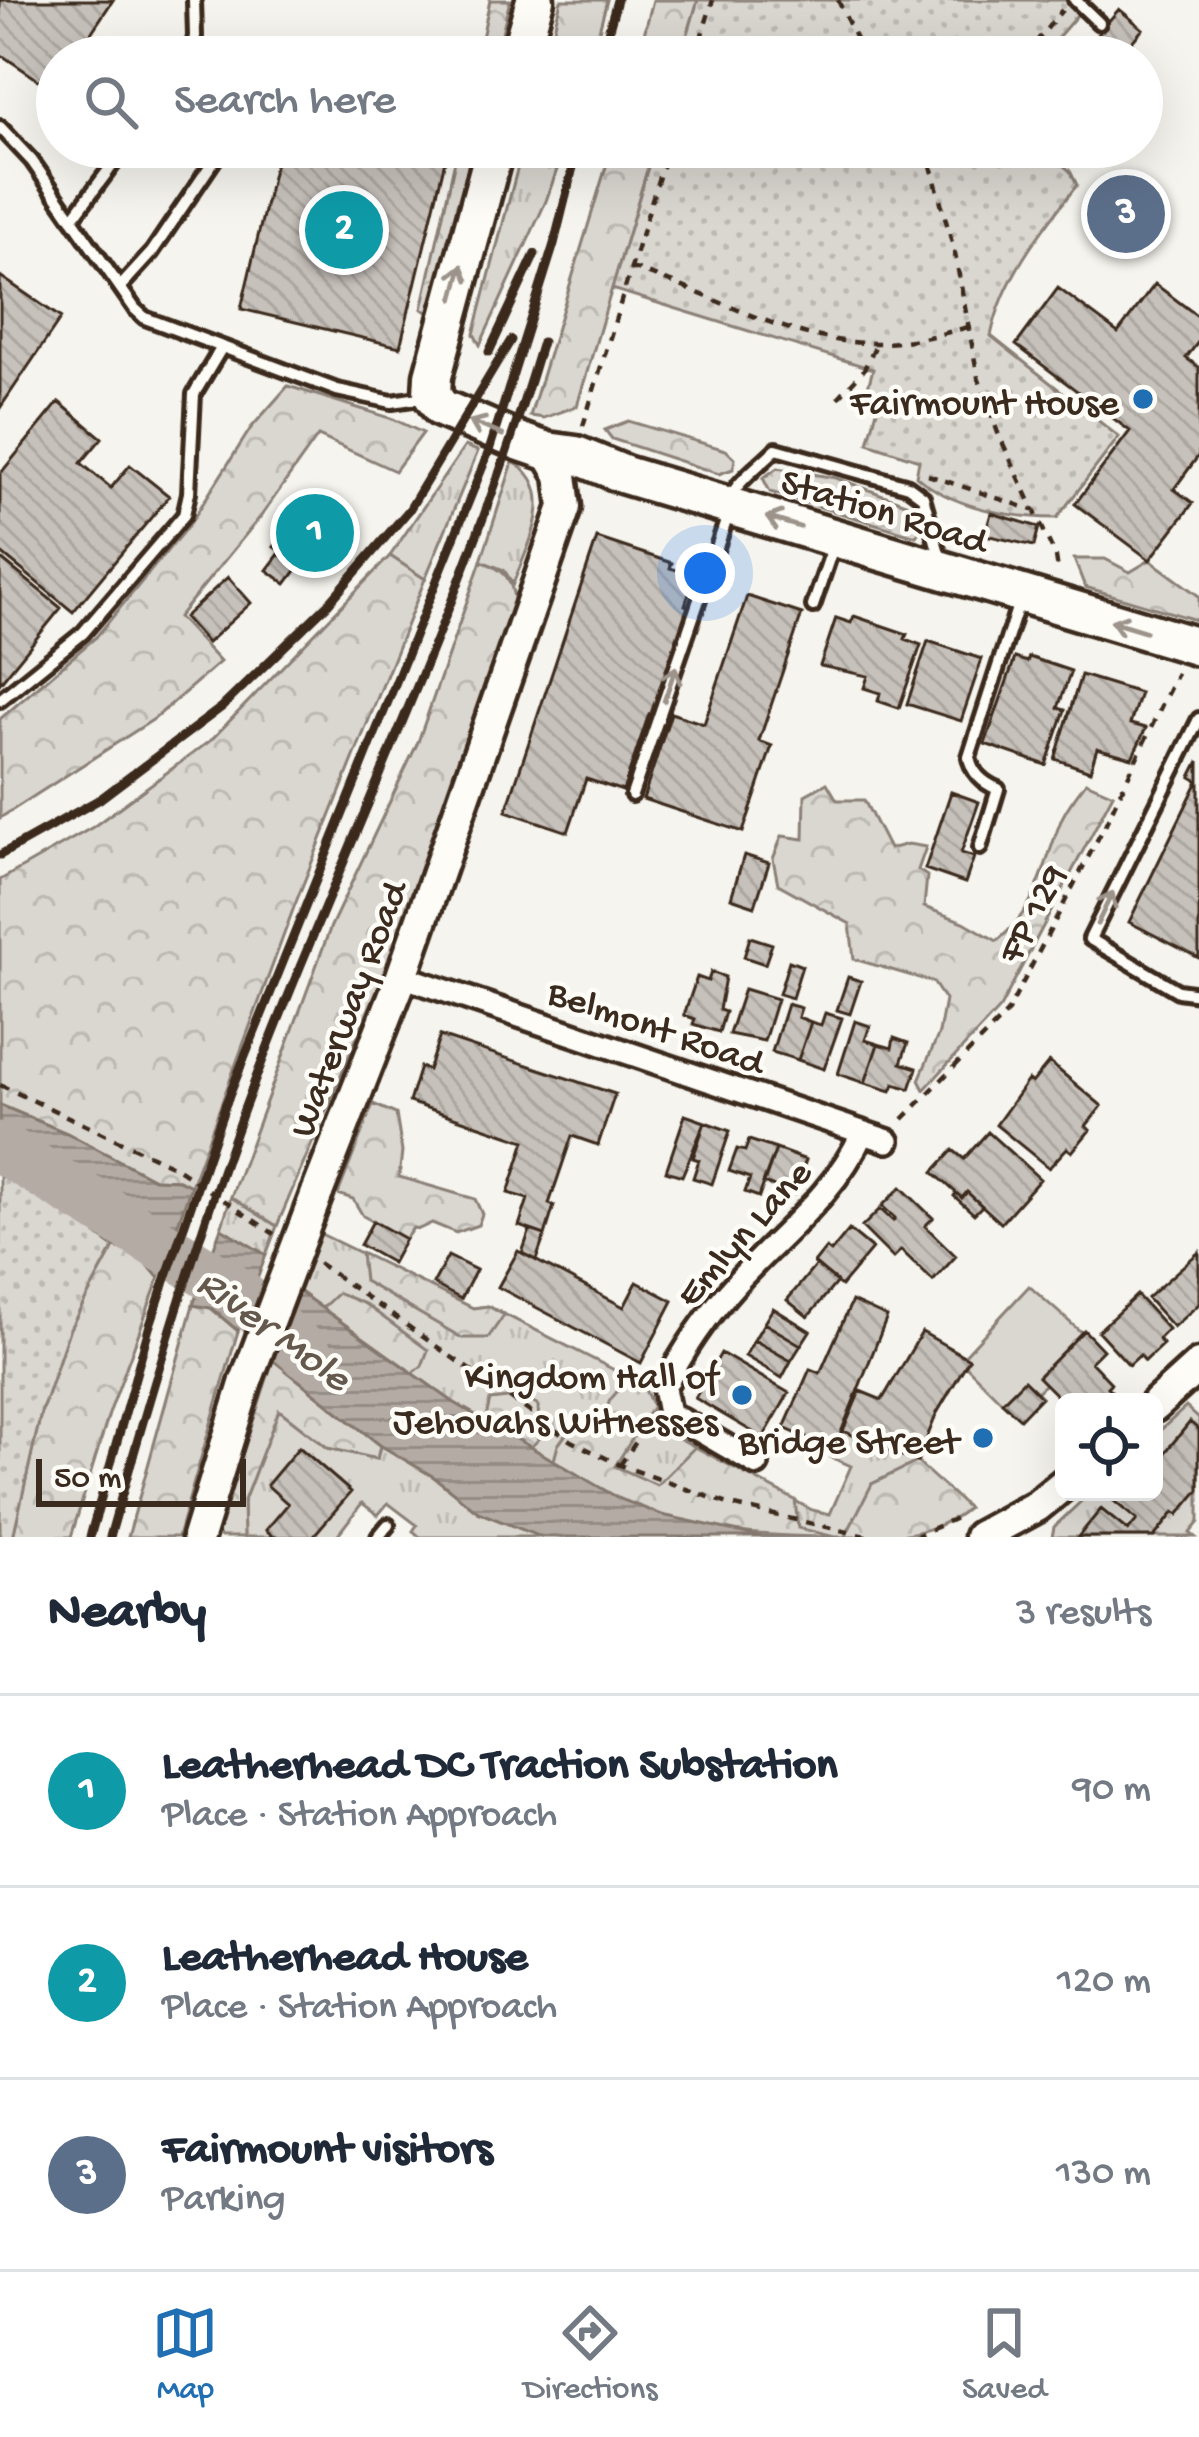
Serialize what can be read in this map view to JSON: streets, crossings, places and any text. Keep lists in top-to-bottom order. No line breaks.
{"streets":{"main road":["Station Road","Waterway Road"],"street":["Belmont Road","Emlyn Lane"],"path":["FP 129"]},"crossings":[["Station Road","FP 129"],["FP 129","Belmont Road"],["FP 129","Emlyn Lane"],["Waterway Road","Belmont Road"],["Belmont Road","Emlyn Lane"]],"one_way":["Station Road"],"water":["River Mole"],"places":["Fairmount House","Kingdom Hall of Jehovahs Witnesses","Bridge Street"],"scale_bar":"50 m","page":{"search":"Search here","pins":["3","2","1"],"scale":"50 m","heading":["Nearby","3 results"],"list":[{"mark":"1","name":"Leatherhead DC Traction Substation","note":"Place · Station Approach","value":"90 m"},{"mark":"2","name":"Leatherhead House","note":"Place · Station Approach","value":"120 m"},{"mark":"3","name":"Fairmount visitors","note":"Parking","value":"130 m"}],"nav":["Map","Directions","Saved"]}}
